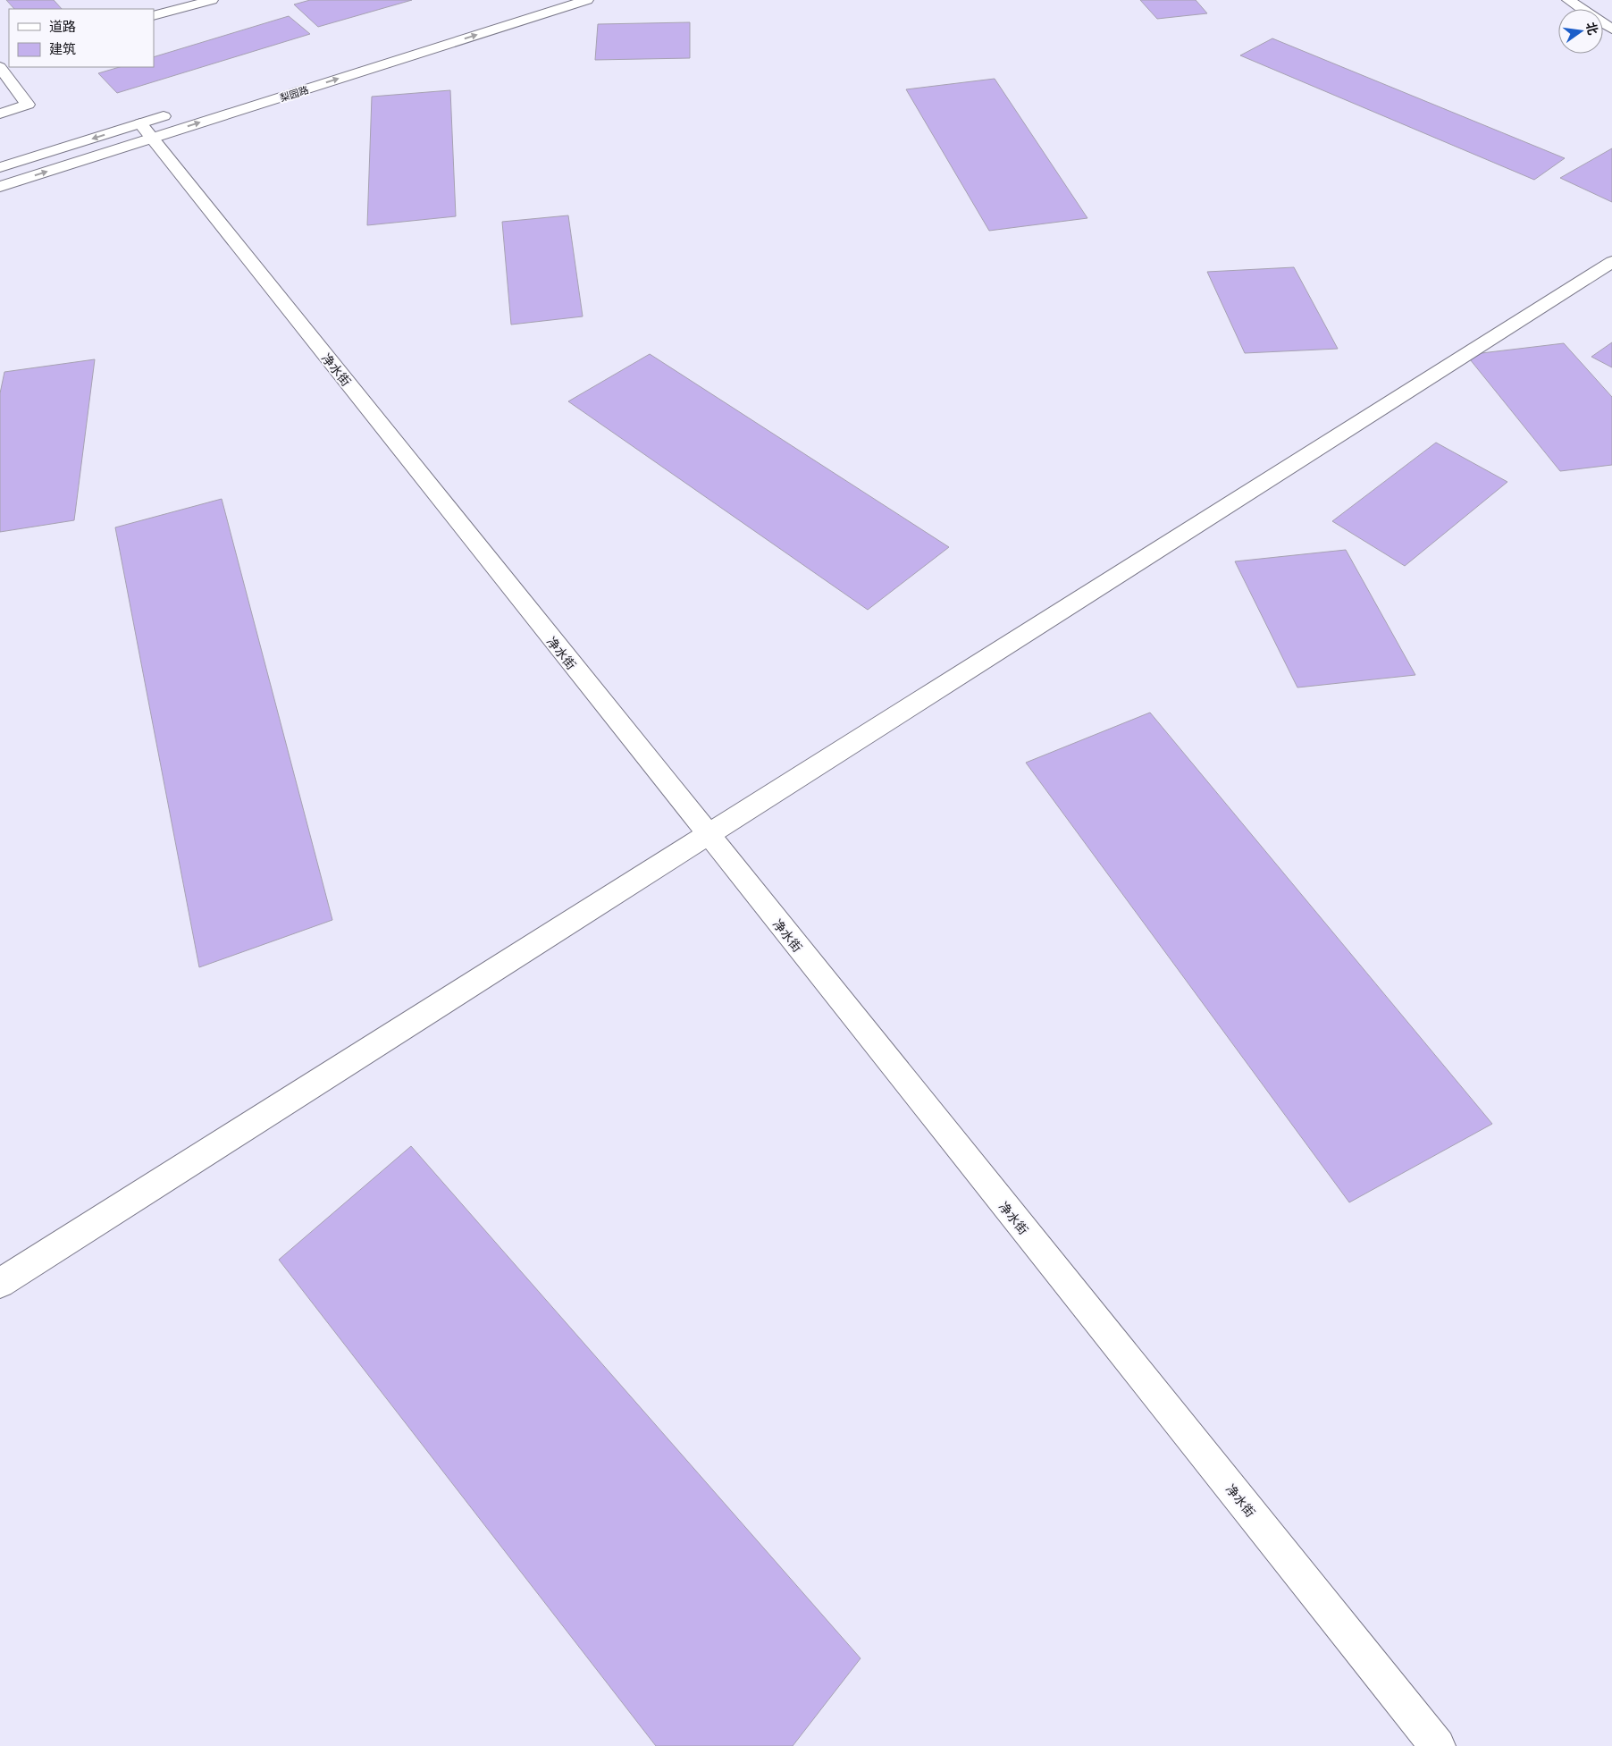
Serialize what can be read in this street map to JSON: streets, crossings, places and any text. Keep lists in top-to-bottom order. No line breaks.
{"streets":{"street":["梨园路","净水街"]},"crossings":[["梨园路","净水街"]],"legend":["道路","建筑"],"north":"right"}
